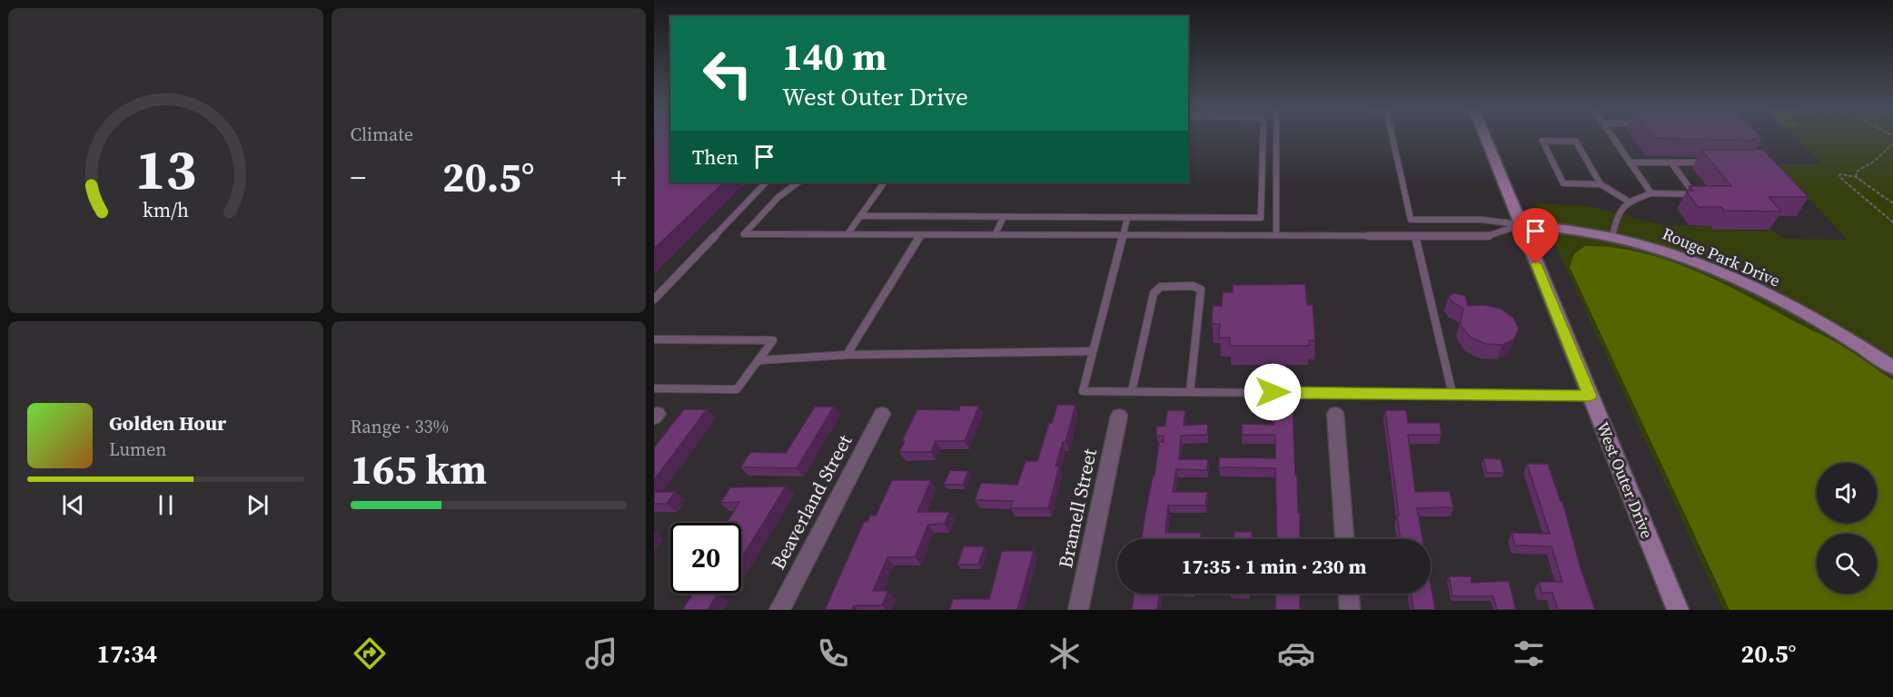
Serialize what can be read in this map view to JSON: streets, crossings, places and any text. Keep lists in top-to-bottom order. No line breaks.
{"streets":{"main road":["Rouge Park Drive","West Outer Drive"],"street":["Beaverland Street","Bramell Street"]},"crossings":[["Rouge Park Drive","West Outer Drive"]],"page":{"tile":["Climate",["Range · 33%","165 km"]],"turn":["140 m","West Outer Drive"],"then":"Then","heat":["−","20.5°","+"],"song":["Golden Hour","Lumen"],"limit":"20","trip":"17:35 · 1 min · 230 m","tabs":["17:34","20.5°"],"gauge":["13","km/h"]}}
